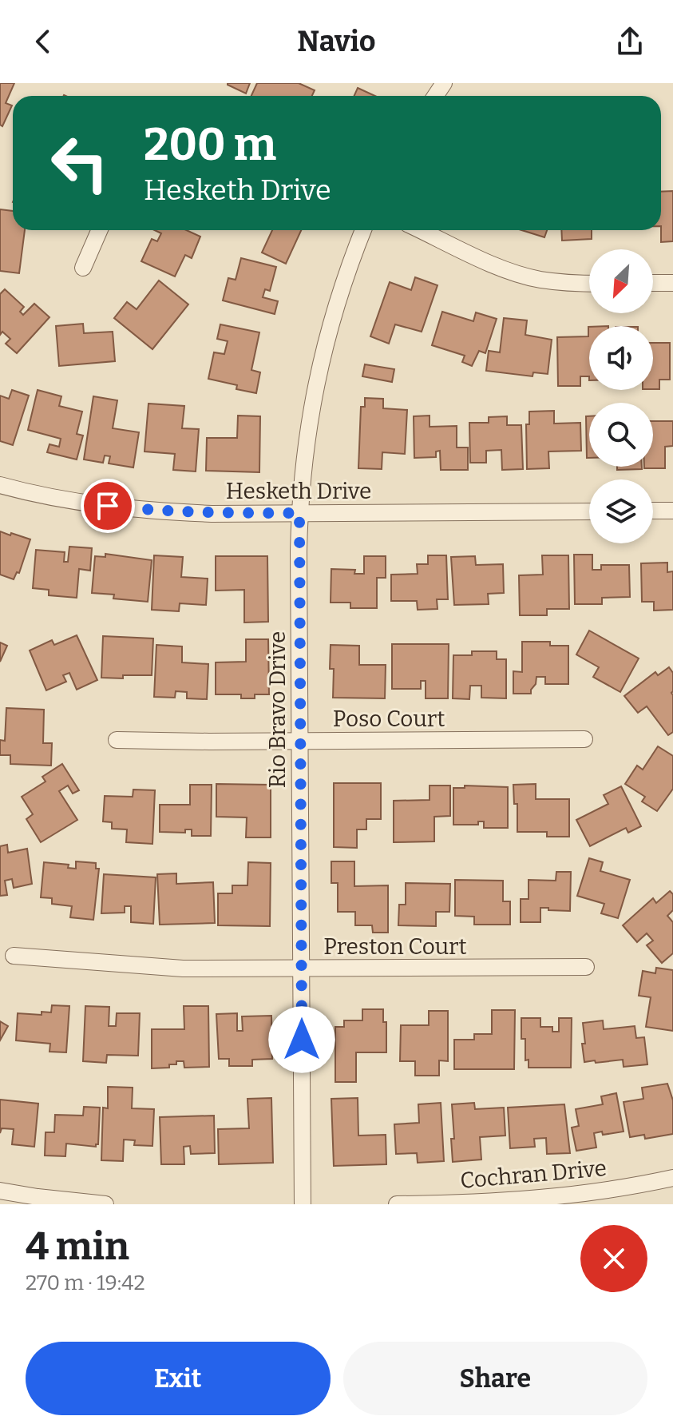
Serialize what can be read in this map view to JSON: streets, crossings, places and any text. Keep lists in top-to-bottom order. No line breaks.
{"streets":{"street":["Hesketh Drive","Rio Bravo Drive","Poso Court","Preston Court","Cochran Drive"]},"crossings":[["Hesketh Drive","Rio Bravo Drive"],["Rio Bravo Drive","Poso Court"],["Rio Bravo Drive","Preston Court"]],"north":"bottom left","page":{"header":"Navio","turn":["200 m","Hesketh Drive"],"heading":["4 min","270 m · 19:42"],"buttons":["Exit","Share"]}}
